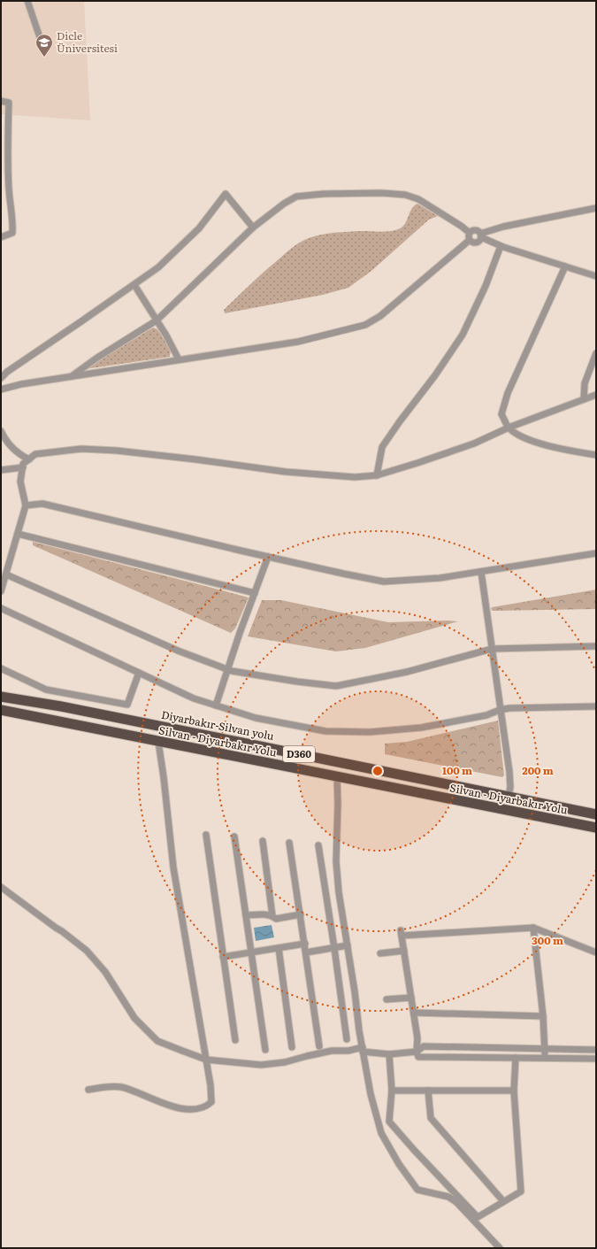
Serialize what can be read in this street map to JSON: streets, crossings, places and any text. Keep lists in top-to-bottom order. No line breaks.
{"streets":{"highway":["Diyarbakır-Silvan yolu","Silvan - Diyarbakır Yolu","D360"]},"places":{"school or university":["Dicle Üniversitesi"]},"rings":["100 m","200 m","300 m"]}
